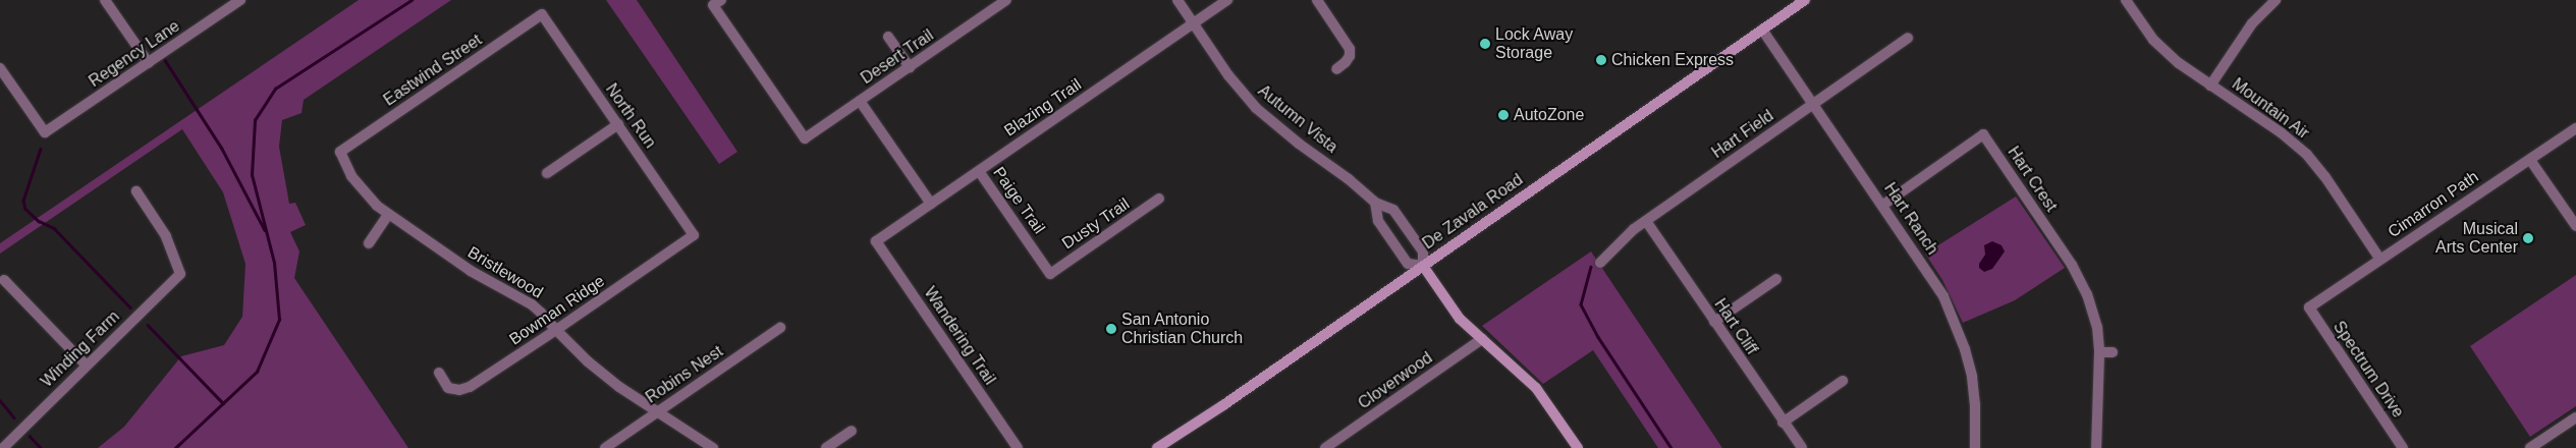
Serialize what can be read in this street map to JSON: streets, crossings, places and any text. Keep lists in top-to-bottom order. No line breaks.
{"streets":{"main road":["Autumn Vista","De Zavala Road"],"street":["Regency Lane","Desert Trail","Eastwind Street","Blazing Trail","Mountain Air","North Run","Hart Field","Hart Crest","Paige Trail","Cimarron Path","Hart Ranch","Dusty Trail","Bristlewood","Bowman Ridge","Hart Cliff","Wandering Trail","Winding Farm","Spectrum Drive","Robins Nest","Cloverwood"]},"crossings":[["Eastwind Street","North Run"],["Eastwind Street","Bristlewood"],["Blazing Trail","Autumn Vista"],["Blazing Trail","Paige Trail"],["Blazing Trail","Wandering Trail"],["Mountain Air","Cimarron Path"],["North Run","Bowman Ridge"],["Autumn Vista","De Zavala Road"],["Autumn Vista","Cloverwood"],["Hart Field","Hart Ranch"],["Hart Field","Hart Cliff"],["Hart Crest","Hart Ranch"],["Paige Trail","Dusty Trail"],["Cimarron Path","Spectrum Drive"],["De Zavala Road","Hart Ranch"],["Bristlewood","Bowman Ridge"],["Bristlewood","Robins Nest"]],"places":["Lock Away Storage","Chicken Express","AutoZone","Musical Arts Center","San Antonio Christian Church"]}
